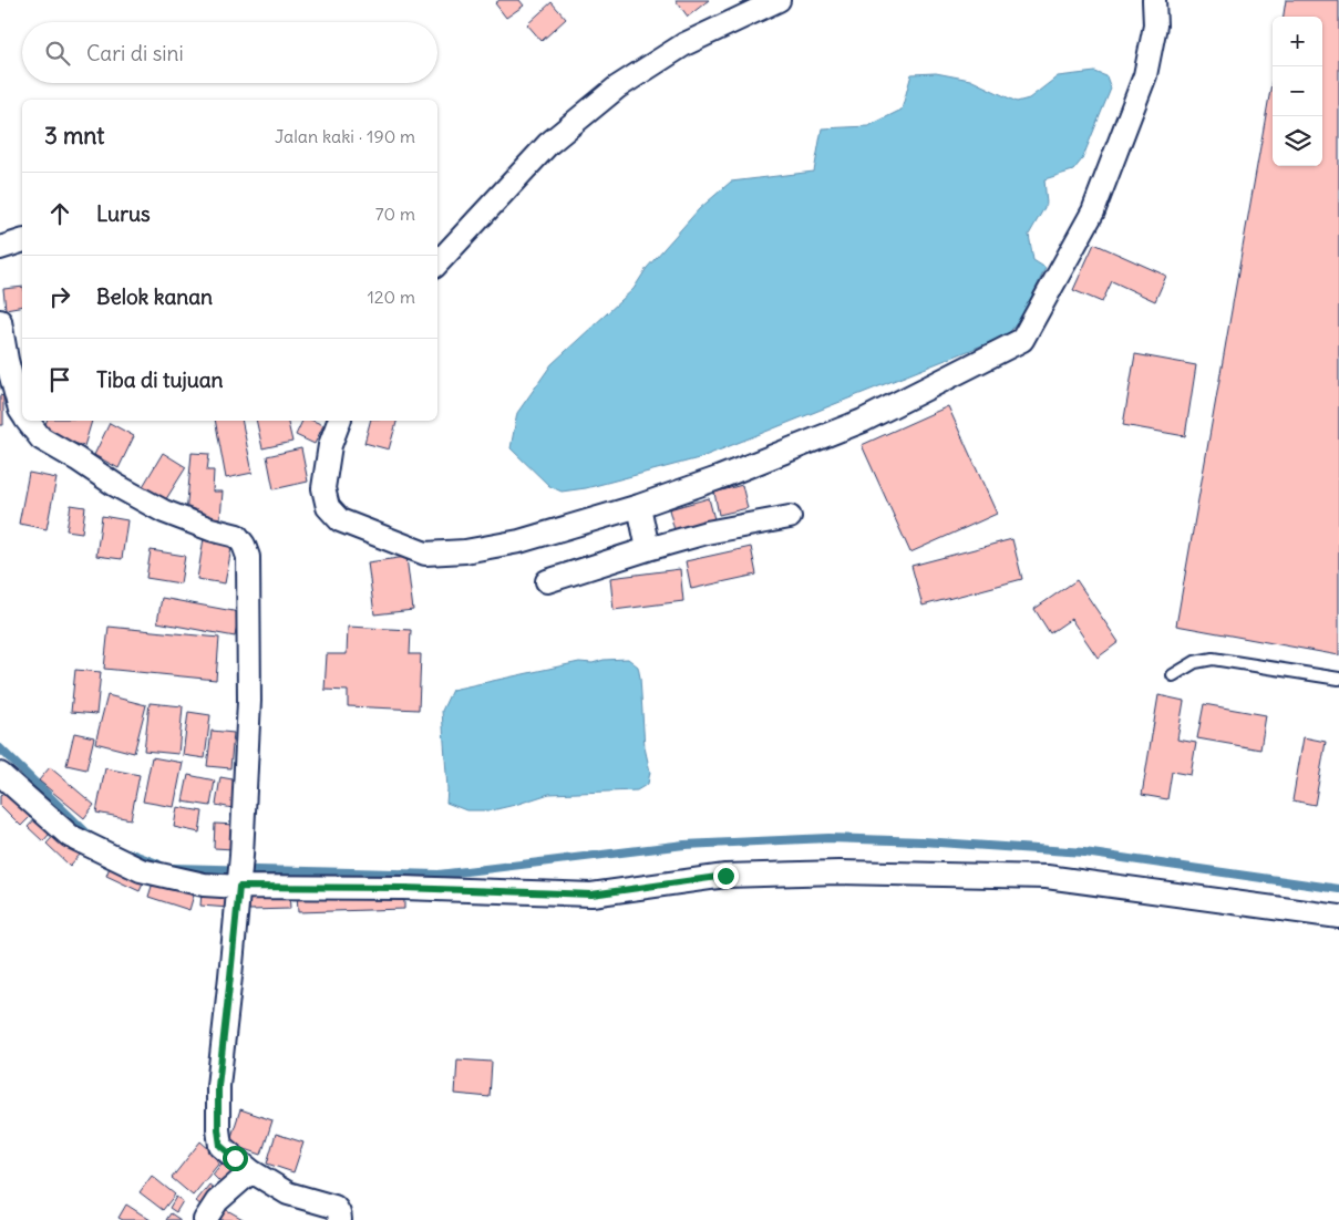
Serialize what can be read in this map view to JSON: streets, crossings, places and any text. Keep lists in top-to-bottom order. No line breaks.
{"page":{"map_buttons":["+","−"],"search":"Cari di sini","heading":["3 mnt","Jalan kaki · 190 m"],"list":[["Lurus","70 m"],["Belok kanan","120 m"],"Tiba di tujuan"]}}
